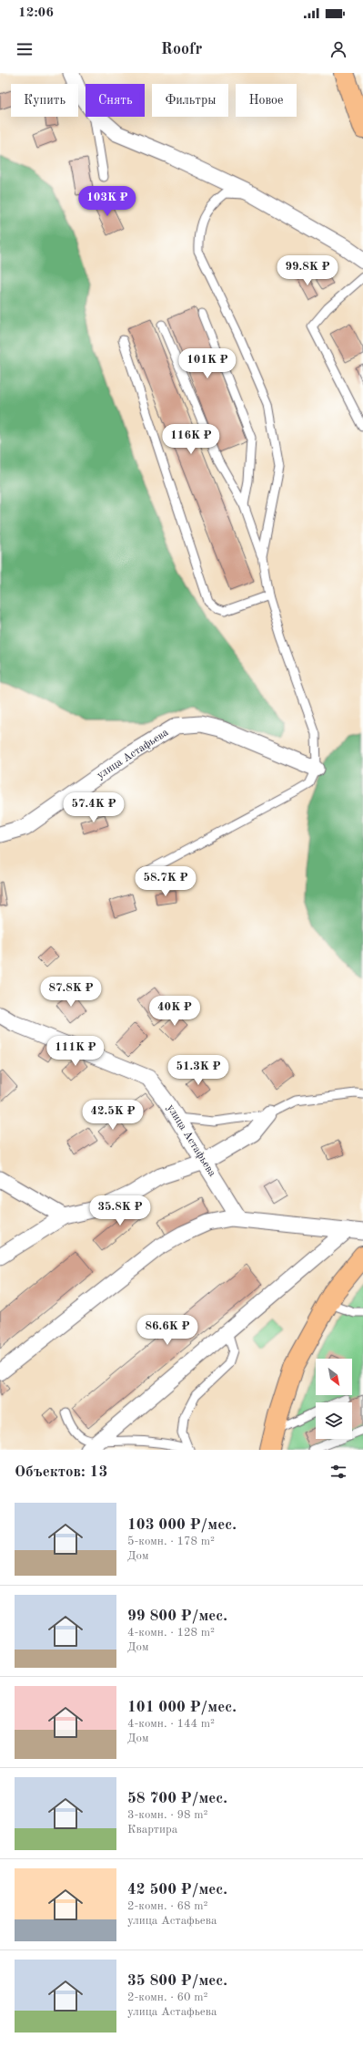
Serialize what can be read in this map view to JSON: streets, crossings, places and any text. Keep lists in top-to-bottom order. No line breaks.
{"streets":{"street":["улица Астафьева"]},"north":"bottom right","page":{"status":"12:06","header":"Roofr","chip":["Купить","Снять","Фильтры","Новое"],"price":["103K ₽","99.8K ₽","101K ₽","116K ₽","57.4K ₽","58.7K ₽","87.8K ₽","40K ₽","111K ₽","51.3K ₽","42.5K ₽","35.8K ₽","86.6K ₽"],"heading":"Объектов: 13","list":[{"name":"103 000 ₽/мес.","note":"5-комн. · 178 m² · Дом"},{"name":"99 800 ₽/мес.","note":"4-комн. · 128 m² · Дом"},{"name":"101 000 ₽/мес.","note":"4-комн. · 144 m² · Дом"},{"name":"58 700 ₽/мес.","note":"3-комн. · 98 m² · Квартира"},{"name":"42 500 ₽/мес.","note":"2-комн. · 68 m² · улица Астафьева"},{"name":"35 800 ₽/мес.","note":"2-комн. · 60 m² · улица Астафьева"}]}}
